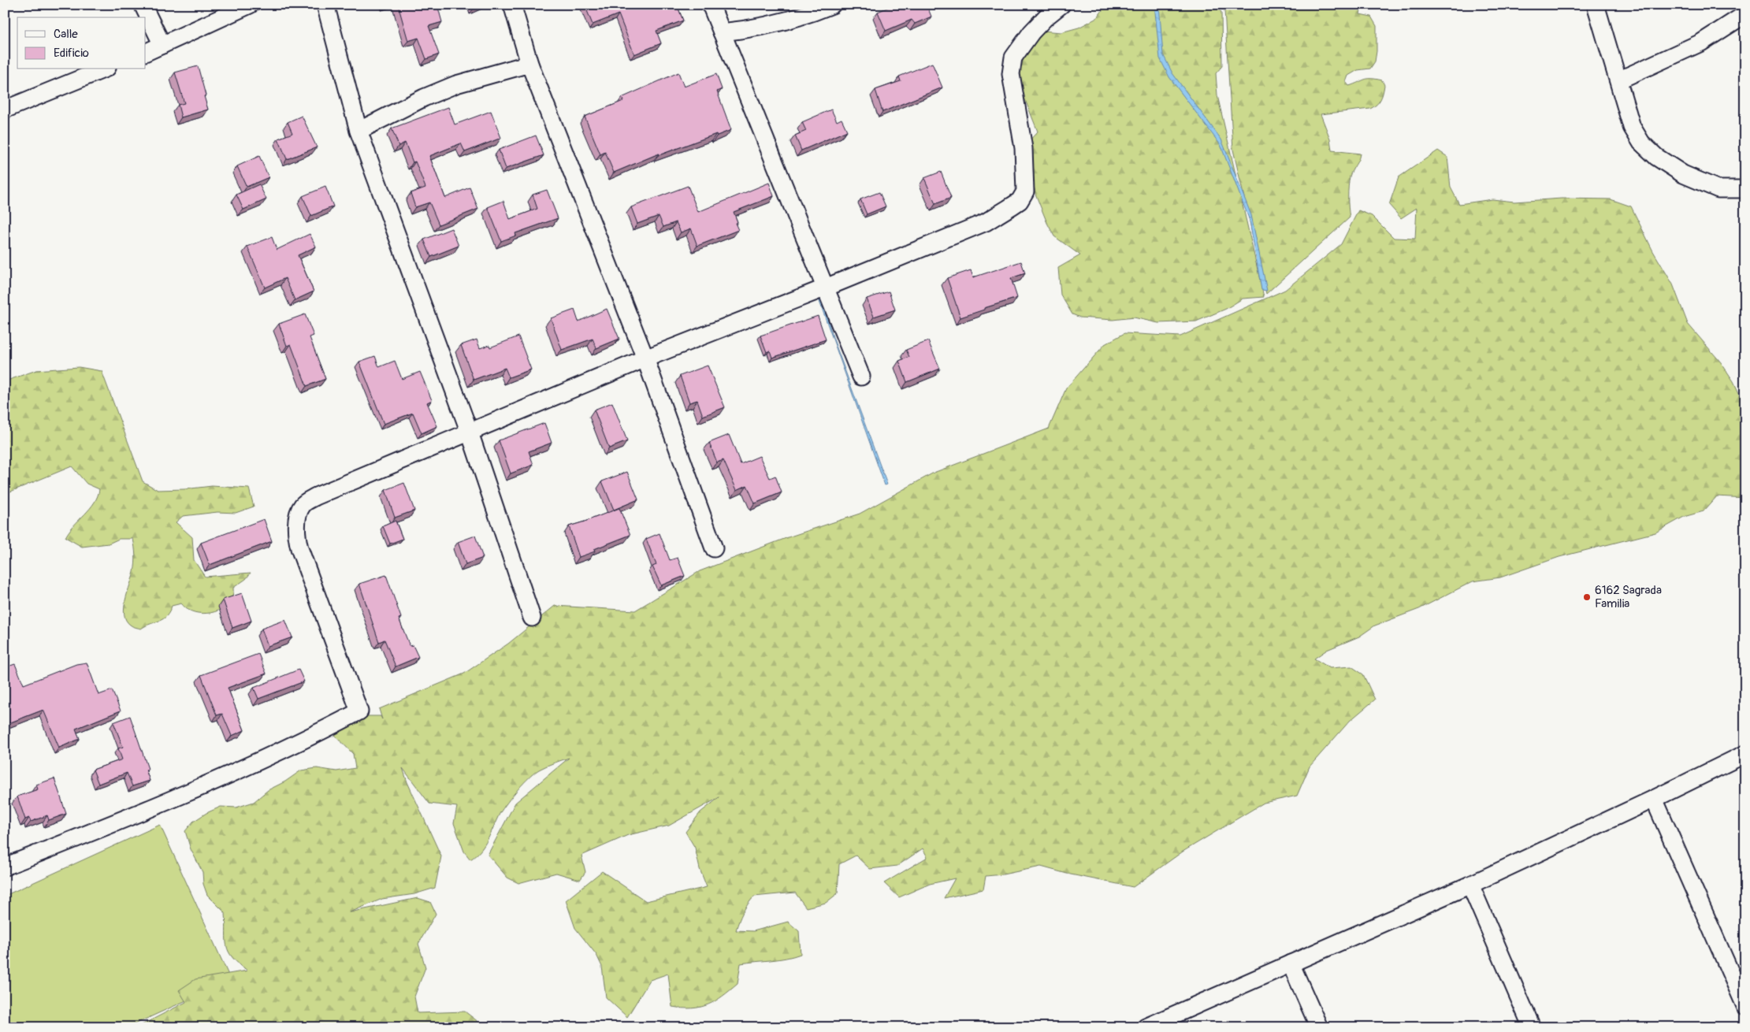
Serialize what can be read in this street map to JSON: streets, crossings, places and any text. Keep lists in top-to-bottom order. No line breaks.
{"places":["6162 Sagrada Familia"],"legend":["Calle","Edificio"]}
